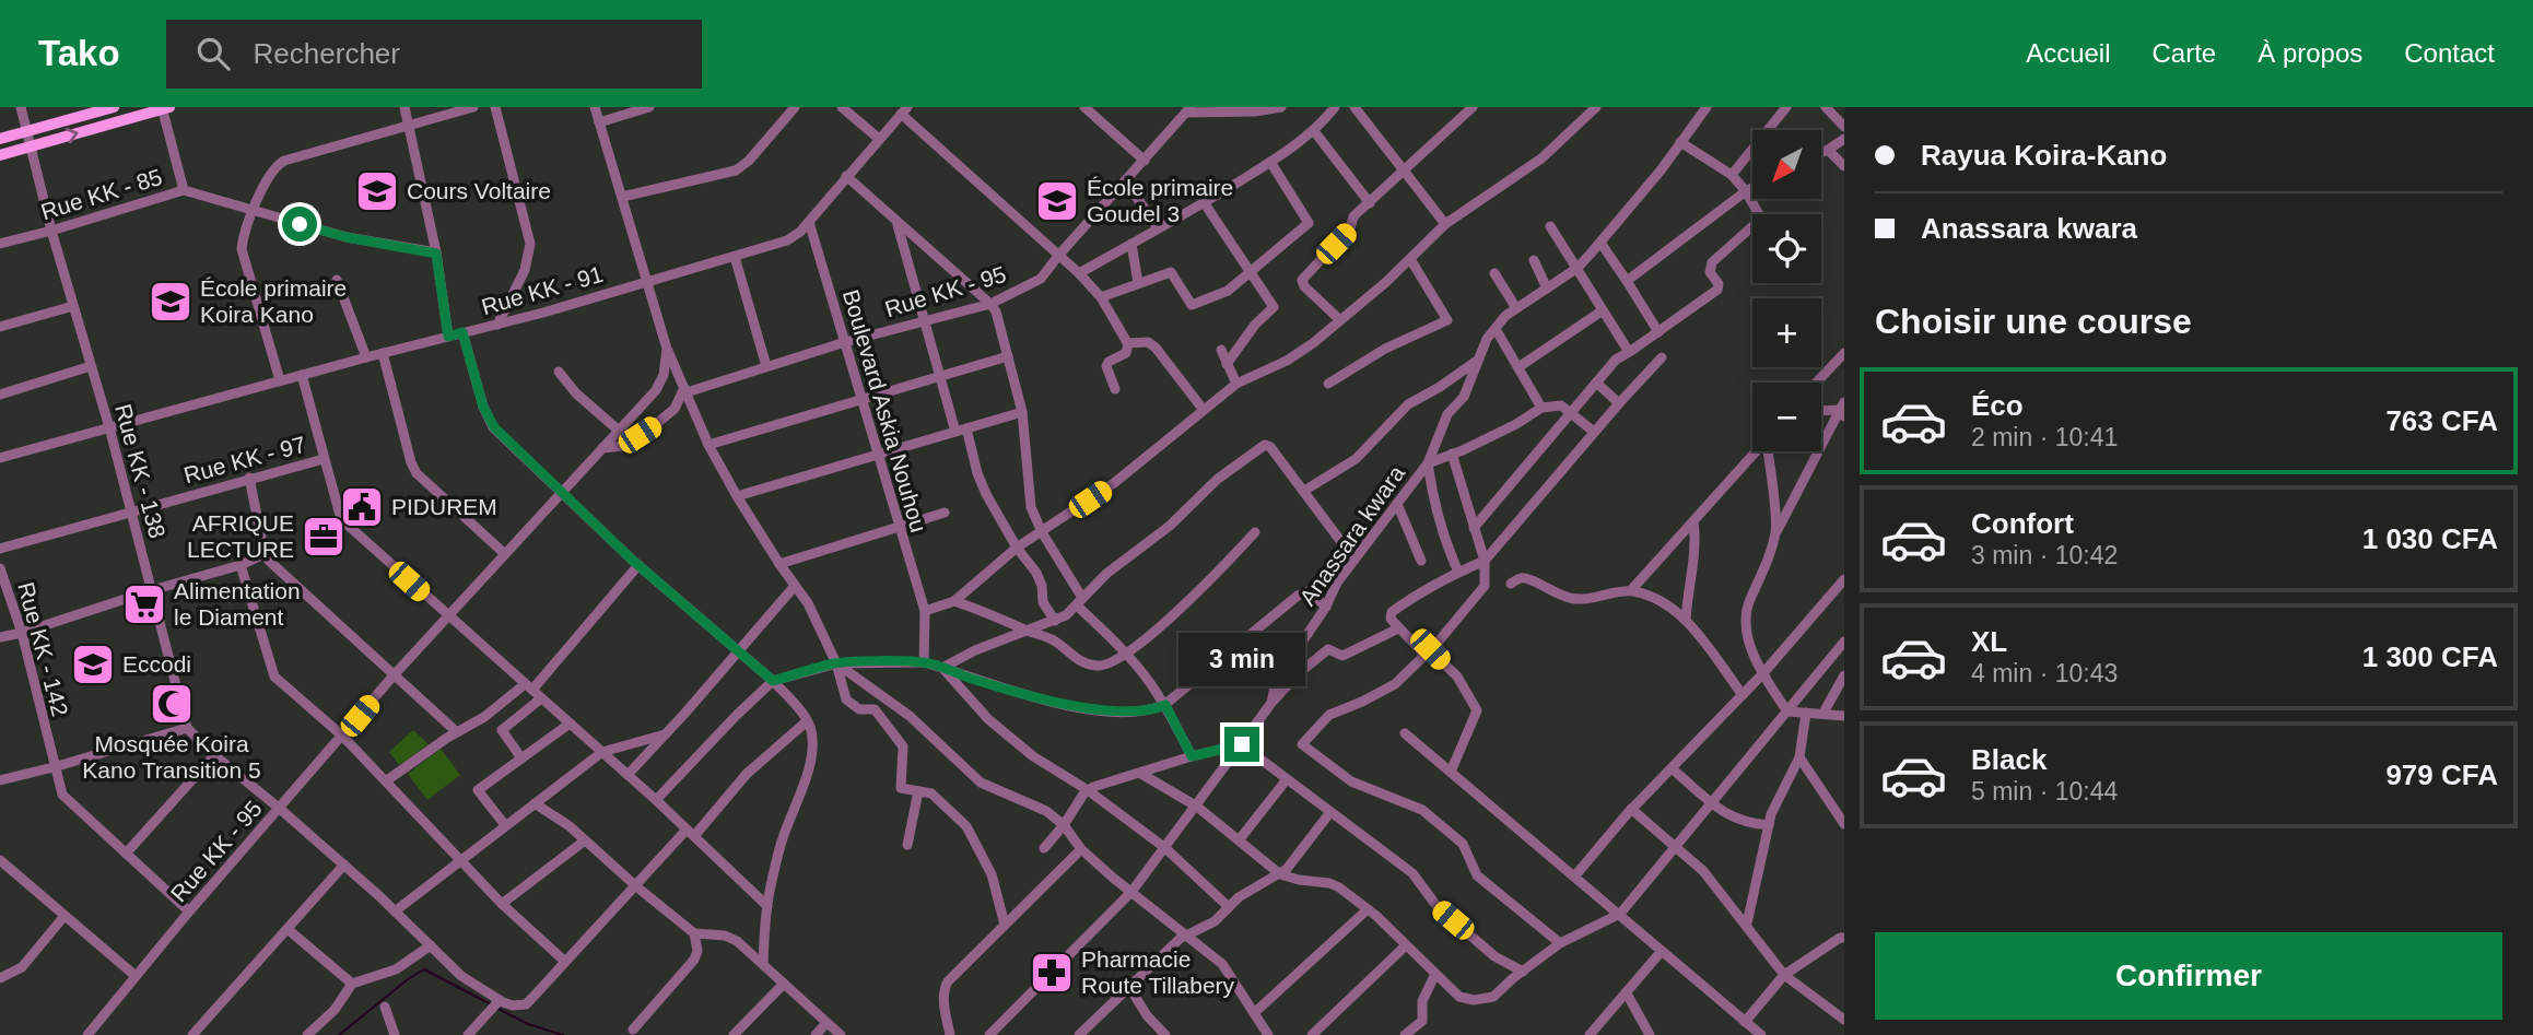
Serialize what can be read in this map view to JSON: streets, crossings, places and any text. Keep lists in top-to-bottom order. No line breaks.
{"streets":{"street":["Rue KK - 85","Rue KK - 91","Rue KK - 95","Boulevard Askia Nouhou","Rue KK - 97","Rue KK - 138","Anassara kwara","Rue KK - 142"]},"crossings":[["Rue KK - 85","Rue KK - 138"],["Rue KK - 91","Boulevard Askia Nouhou"],["Rue KK - 91","Rue KK - 138"],["Rue KK - 95","Boulevard Askia Nouhou"],["Rue KK - 95","Rue KK - 138"],["Rue KK - 95","Rue KK - 142"],["Rue KK - 97","Rue KK - 138"]],"places":{"school or university":["Cours Voltaire","École primaire Goudel 3","École primaire Koira Kano","Eccodi"],"public building":["PIDUREM"],"office":["AFRIQUE LECTURE"],"supermarket":["Alimentation le Diament"],"mosque":["Mosquée Koira Kano Transition 5"],"pharmacy":["Pharmacie Route Tillabery"]},"north":"bottom left","page":{"header":"Tako","search":"Rechercher","nav":["Accueil","Carte","À propos","Contact"],"banner":["Rayua Koira-Kano","Anassara kwara"],"map_buttons":["+","−"],"heading":"Choisir une course","list":[{"name":"Éco","note":"2 min · 10:41","value":"763 CFA"},{"name":"Confort","note":"3 min · 10:42","value":"1 030 CFA"},{"name":"XL","note":"4 min · 10:43","value":"1 300 CFA"},{"name":"Black","note":"5 min · 10:44","value":"979 CFA"}],"bubble":"3 min","buttons":"Confirmer"}}
